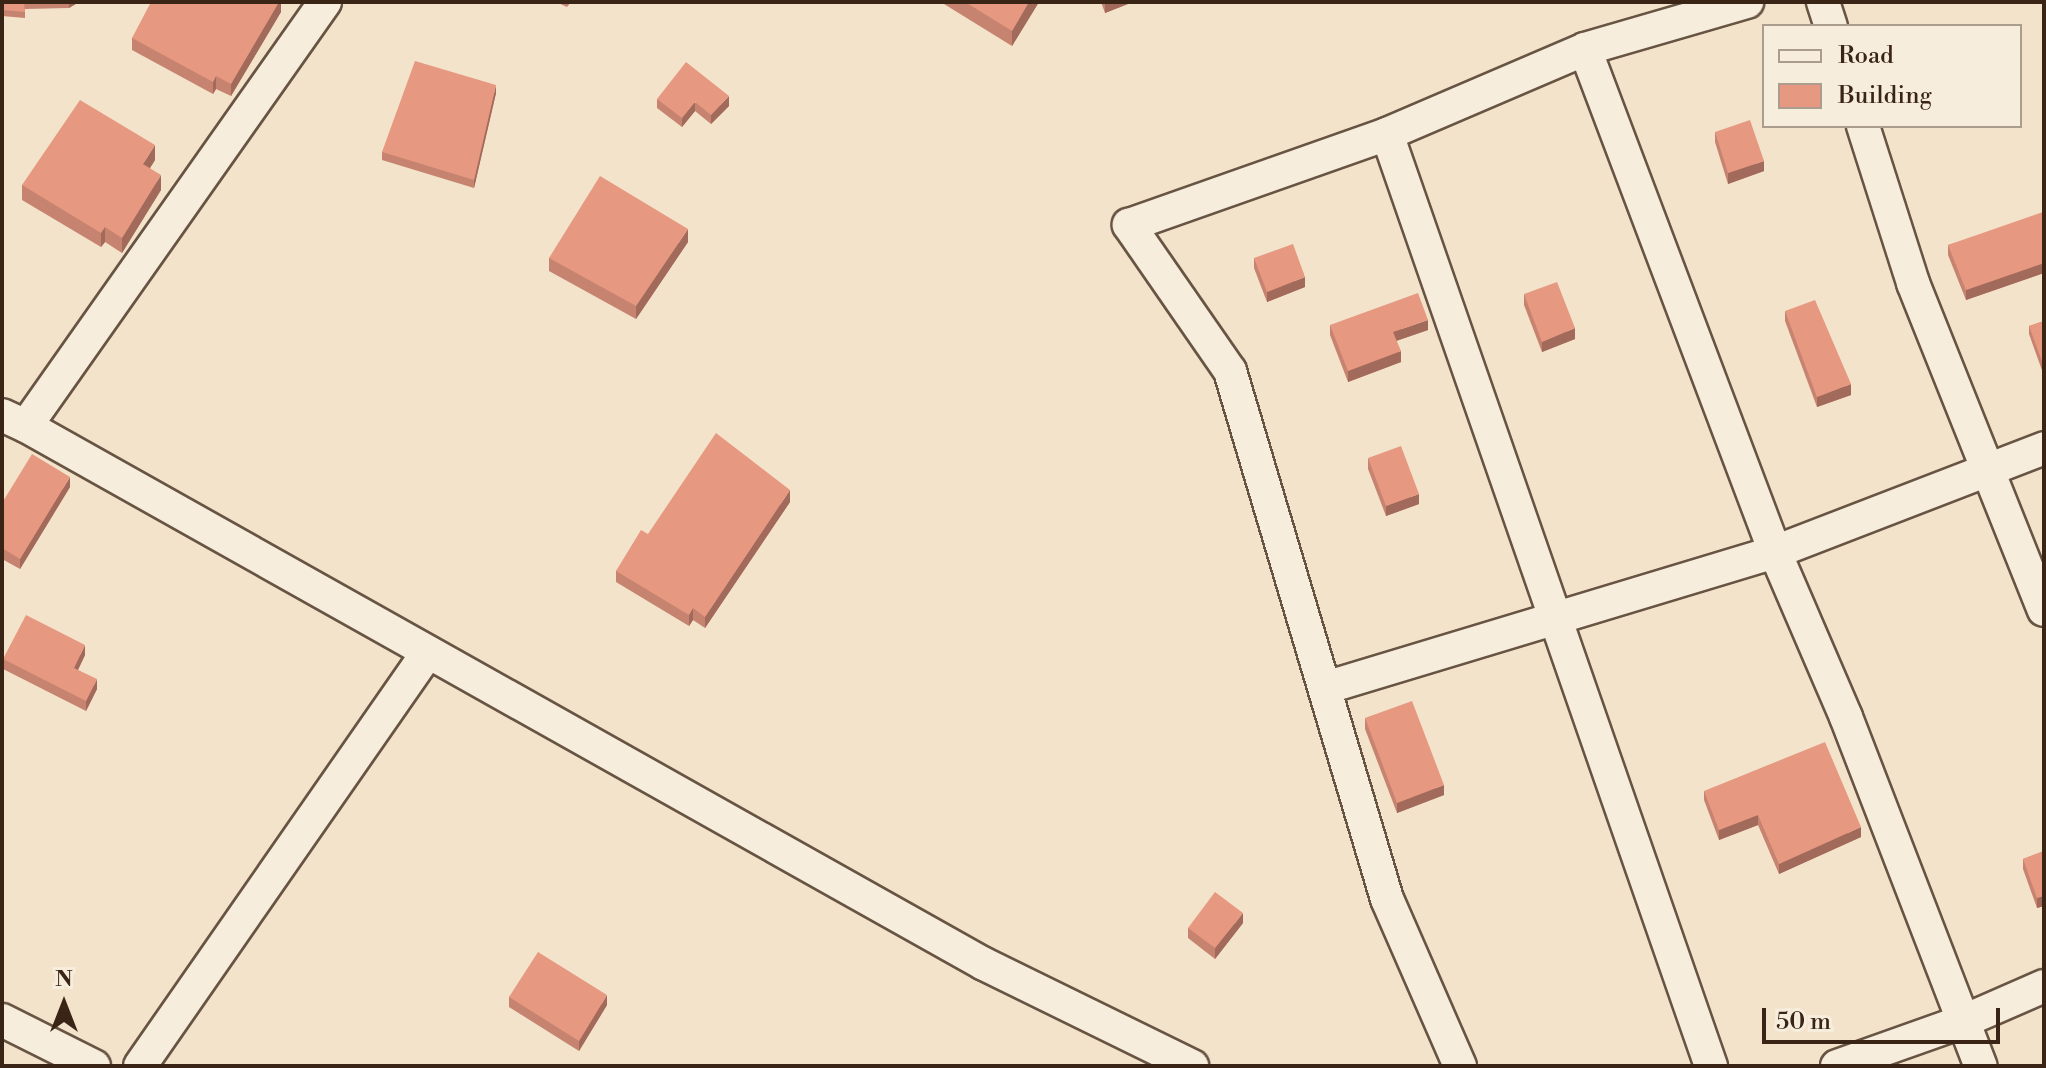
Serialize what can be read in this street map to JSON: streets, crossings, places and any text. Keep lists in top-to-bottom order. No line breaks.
{"legend":["Road","Building"],"scale_bar":"50 m","north":"top"}
